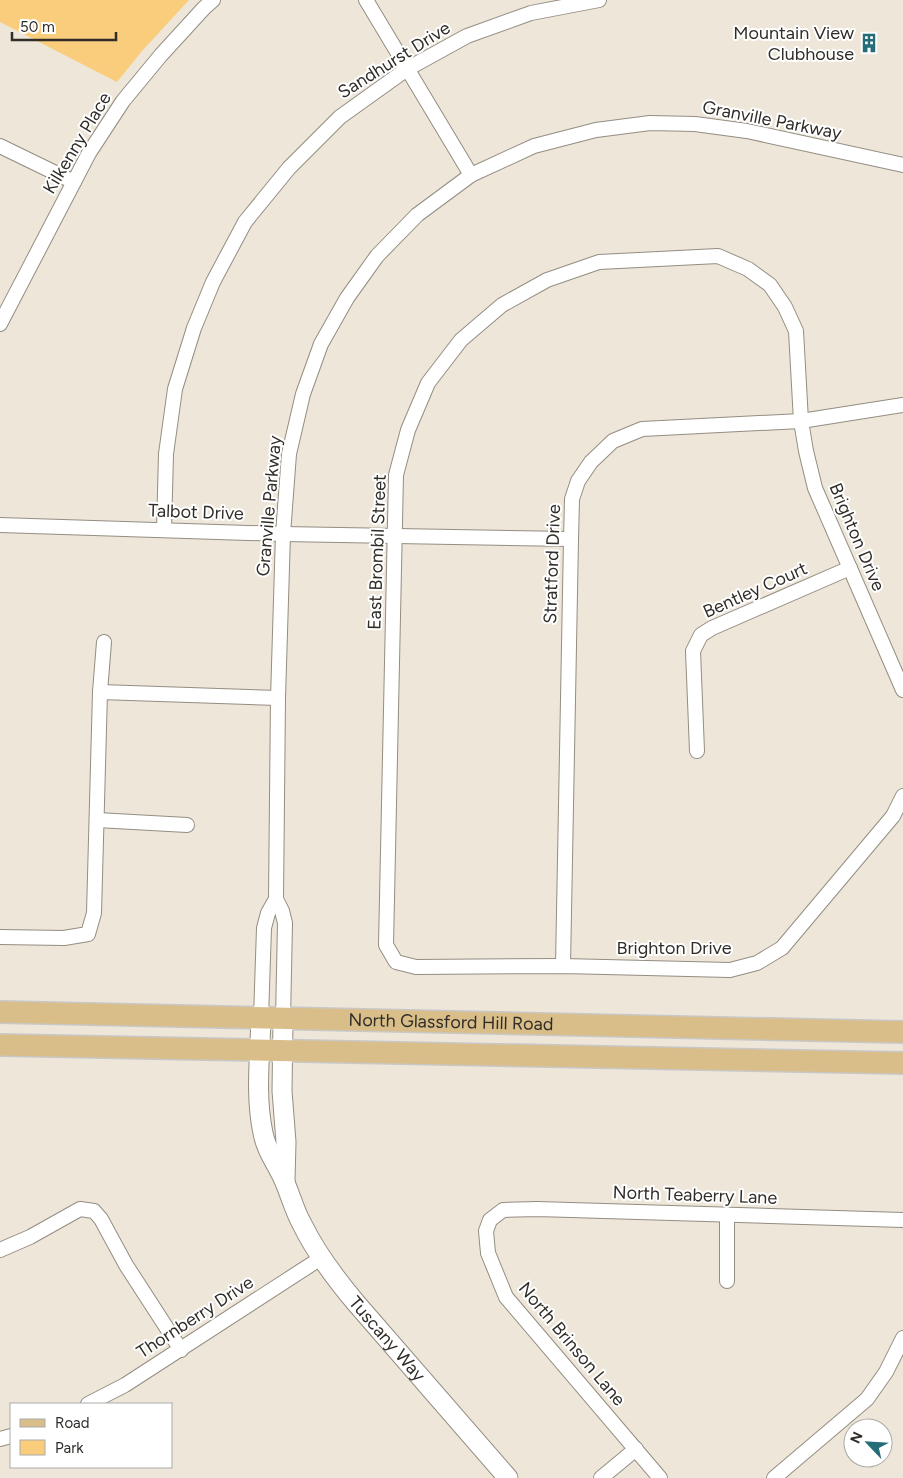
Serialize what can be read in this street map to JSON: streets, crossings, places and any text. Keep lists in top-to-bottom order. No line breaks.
{"streets":{"main road":["North Glassford Hill Road"],"street":["Sandhurst Drive","Granville Parkway","Kilkenny Place","Talbot Drive","Brighton Drive","East Brombil Street","Stratford Drive","Bentley Court","North Teaberry Lane","Thornberry Drive","Tuscany Way","North Brinson Lane"]},"crossings":[["Sandhurst Drive","Talbot Drive"],["Granville Parkway","Talbot Drive"],["Granville Parkway","North Glassford Hill Road"],["Granville Parkway","Tuscany Way"],["Talbot Drive","East Brombil Street"],["Talbot Drive","Stratford Drive"],["Brighton Drive","East Brombil Street"],["Brighton Drive","Stratford Drive"],["Brighton Drive","Bentley Court"],["East Brombil Street","Stratford Drive"],["North Glassford Hill Road","Tuscany Way"],["North Teaberry Lane","North Brinson Lane"],["Thornberry Drive","Tuscany Way"]],"places":{"building":["Mountain View Clubhouse"]},"legend":["Road","Park"],"scale_bar":"50 m","north":"top left"}
